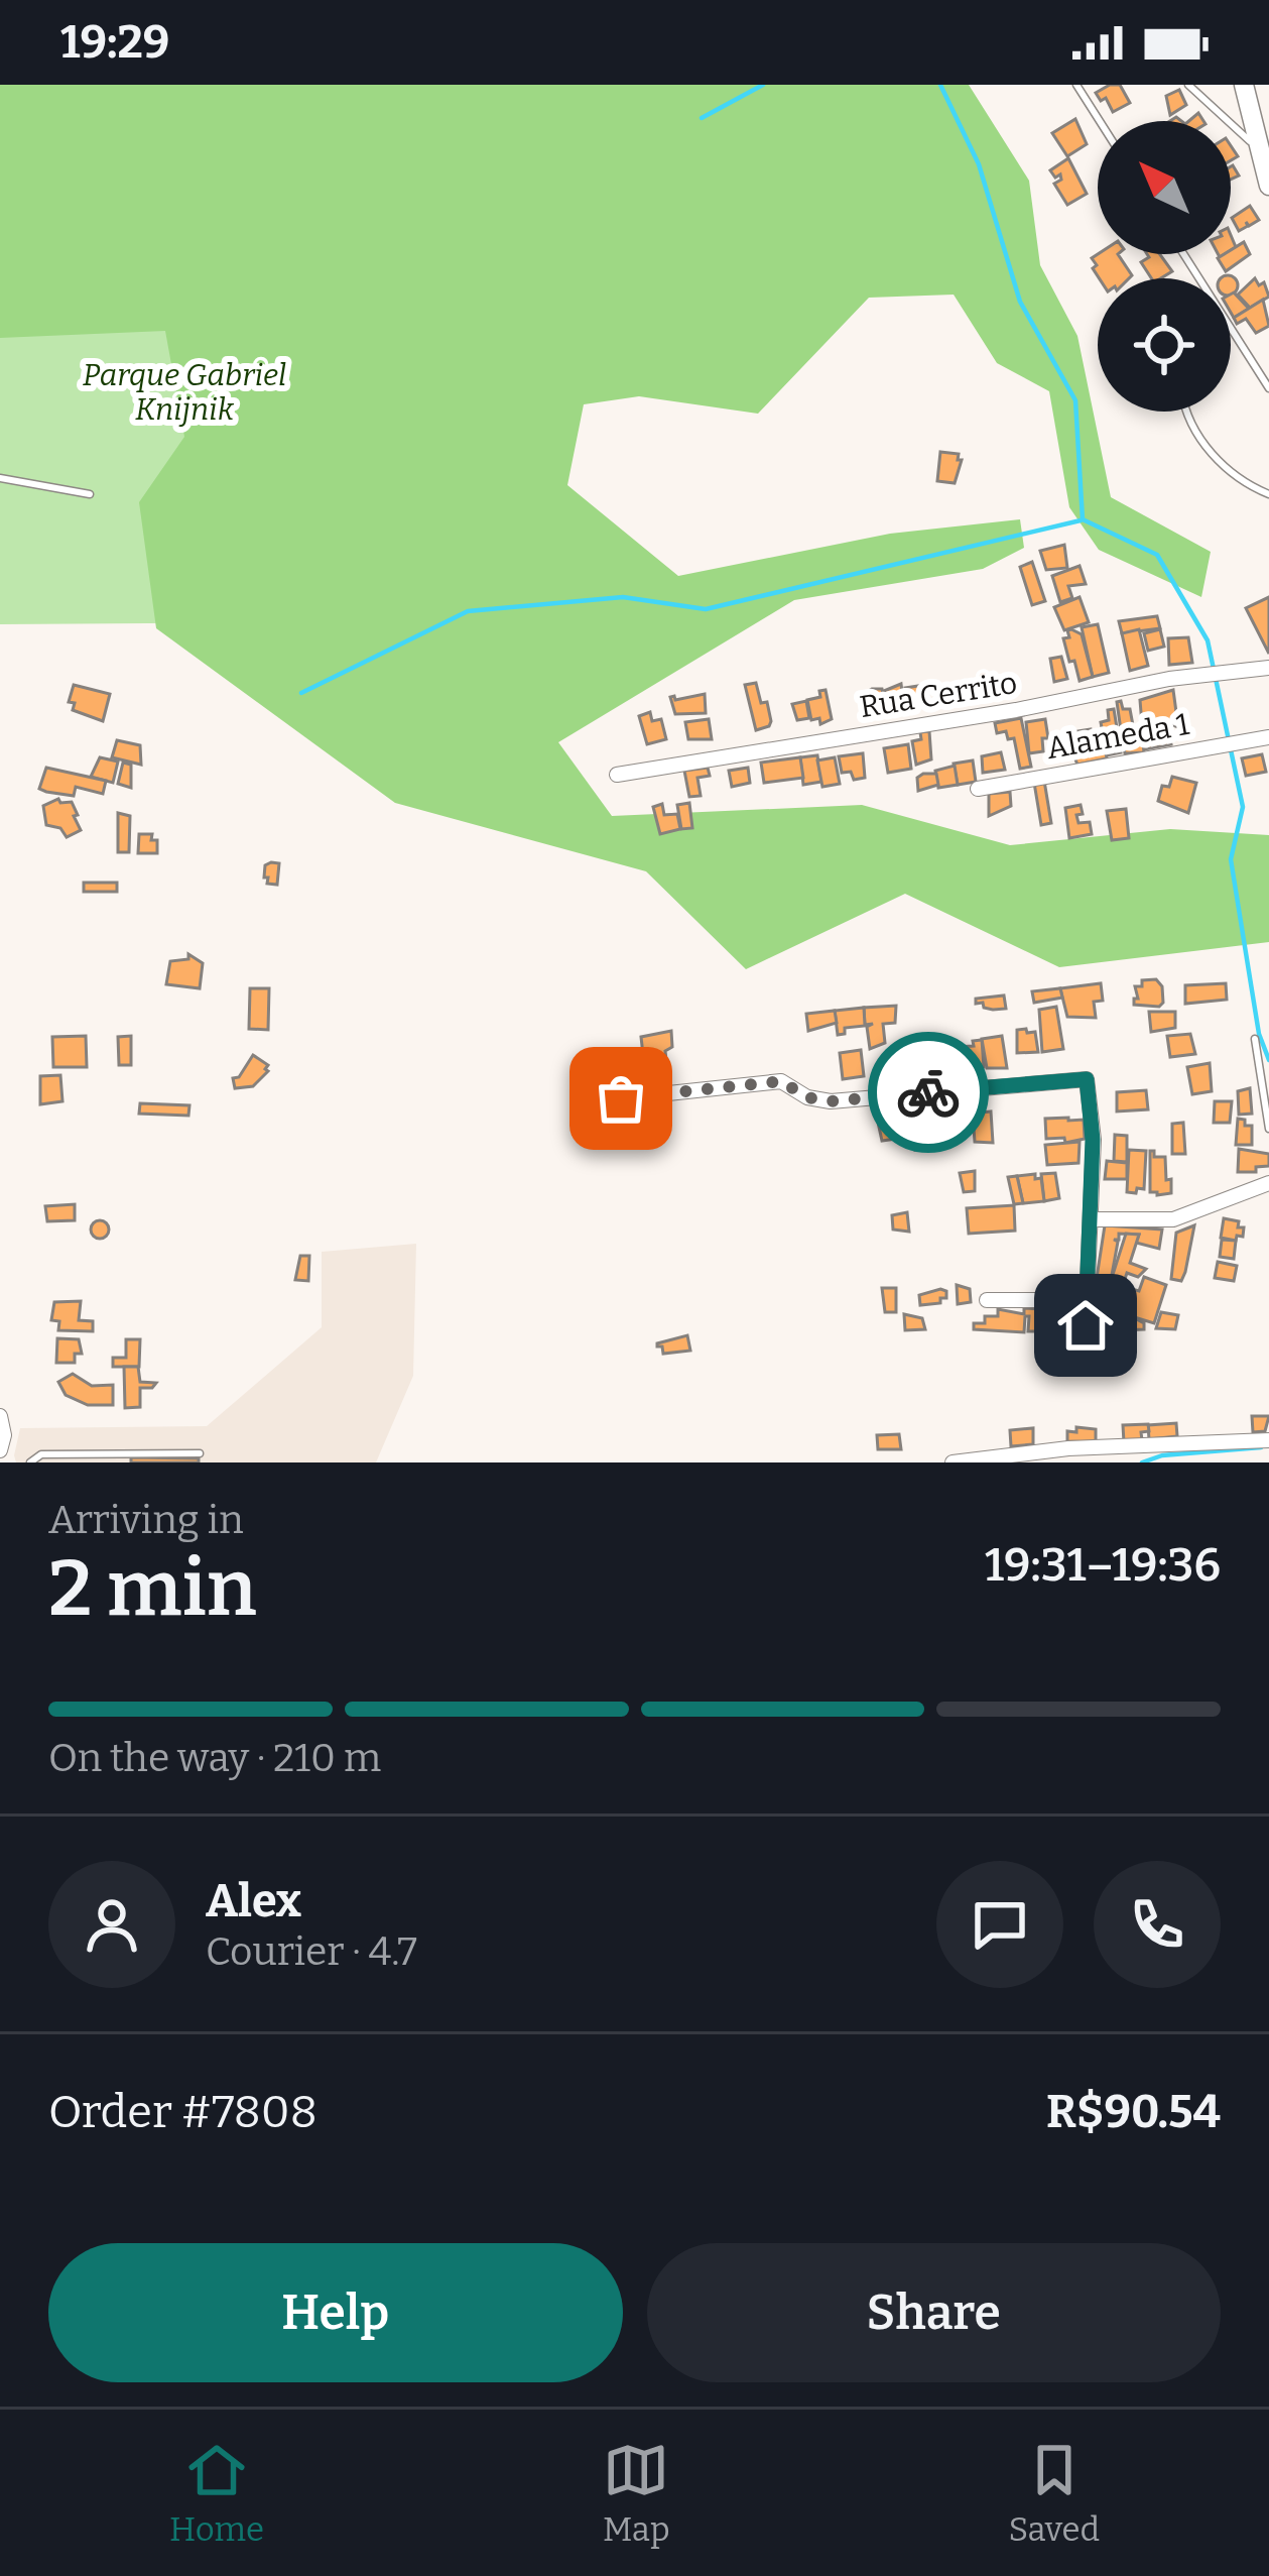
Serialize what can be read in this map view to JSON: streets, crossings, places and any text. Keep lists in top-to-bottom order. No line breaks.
{"streets":{"street":["Rua Cerrito","Alameda 1"]},"parks":["Parque Gabriel Knijnik"],"north":"top left","page":{"status":"19:29","heading":["2 min","Arriving in","19:31–19:36"],"panel":["Alex","Courier · 4.7","Order #7808","R$90.54"],"bar":"On the way · 210 m","buttons":["Help","Share"],"tabs":["Home","Map","Saved"]}}
